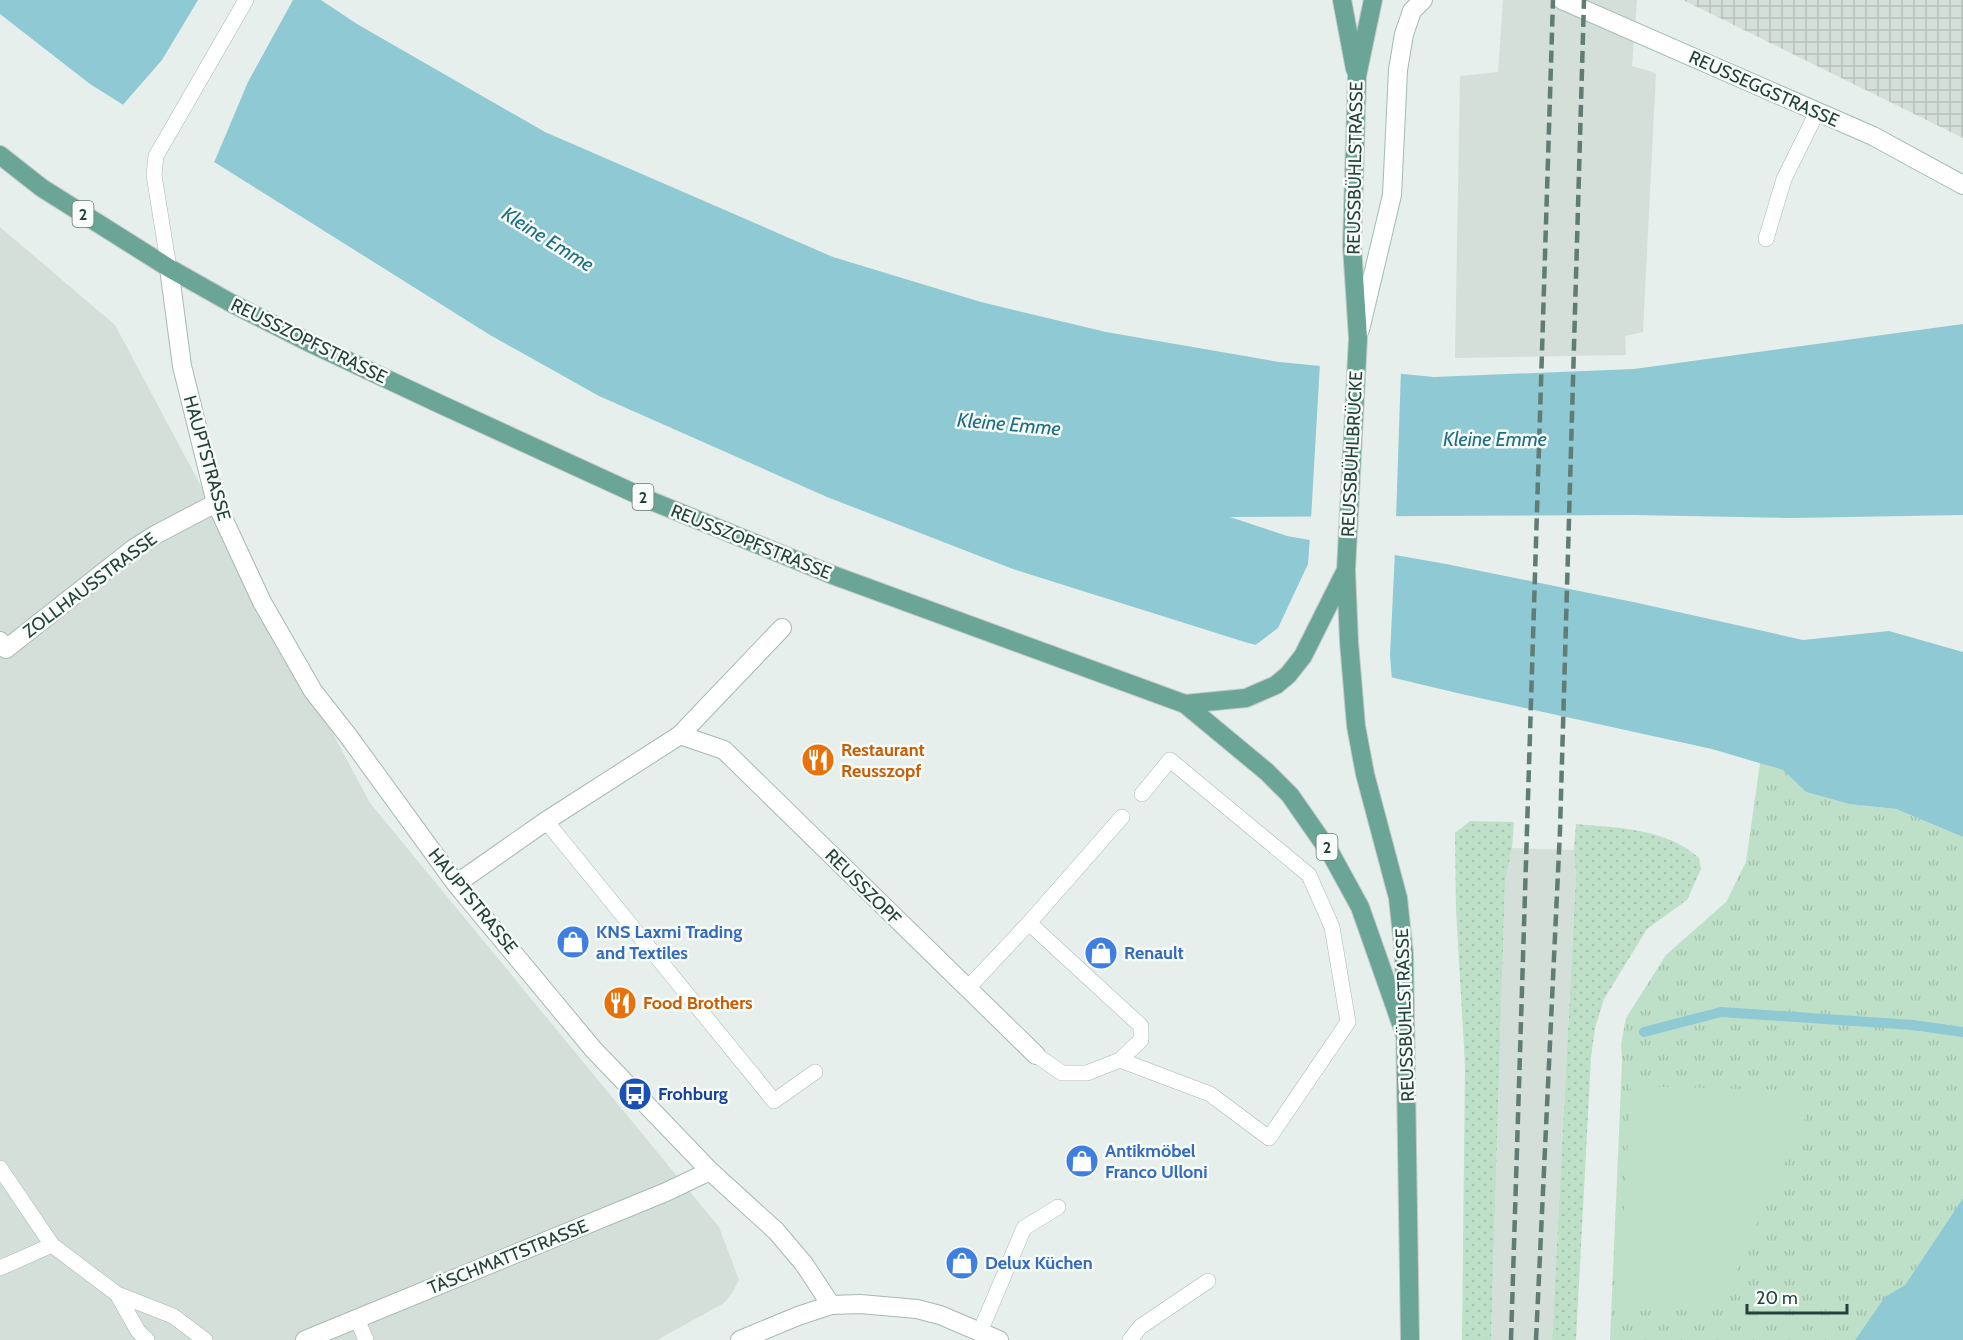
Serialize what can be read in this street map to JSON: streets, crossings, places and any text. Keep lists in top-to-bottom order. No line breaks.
{"streets":{"main road":["REUSSBÜHLSTRASSE","2","REUSSZOPFSTRASSE","REUSSBÜHLBRÜCKE"],"street":["REUSSEGGSTRASSE","HAUPTSTRASSE","ZOLLHAUSSTRASSE","REUSSZOPF","TÄSCHMATTSTRASSE"]},"crossings":[["REUSSBÜHLSTRASSE","REUSSZOPFSTRASSE"],["REUSSBÜHLSTRASSE","REUSSBÜHLBRÜCKE"],["2","REUSSZOPFSTRASSE"],["2","HAUPTSTRASSE"],["REUSSZOPFSTRASSE","REUSSBÜHLBRÜCKE"],["REUSSZOPFSTRASSE","HAUPTSTRASSE"],["HAUPTSTRASSE","ZOLLHAUSSTRASSE"],["HAUPTSTRASSE","TÄSCHMATTSTRASSE"]],"water":["Kleine Emme"],"places":{"restaurant":["Restaurant Reusszopf","Food Brothers"],"shop":["KNS Laxmi Trading and Textiles","Renault","Antikmöbel Franco Ulloni","Delux Küchen"],"bus stop":["Frohburg"]},"scale_bar":"20 m"}
